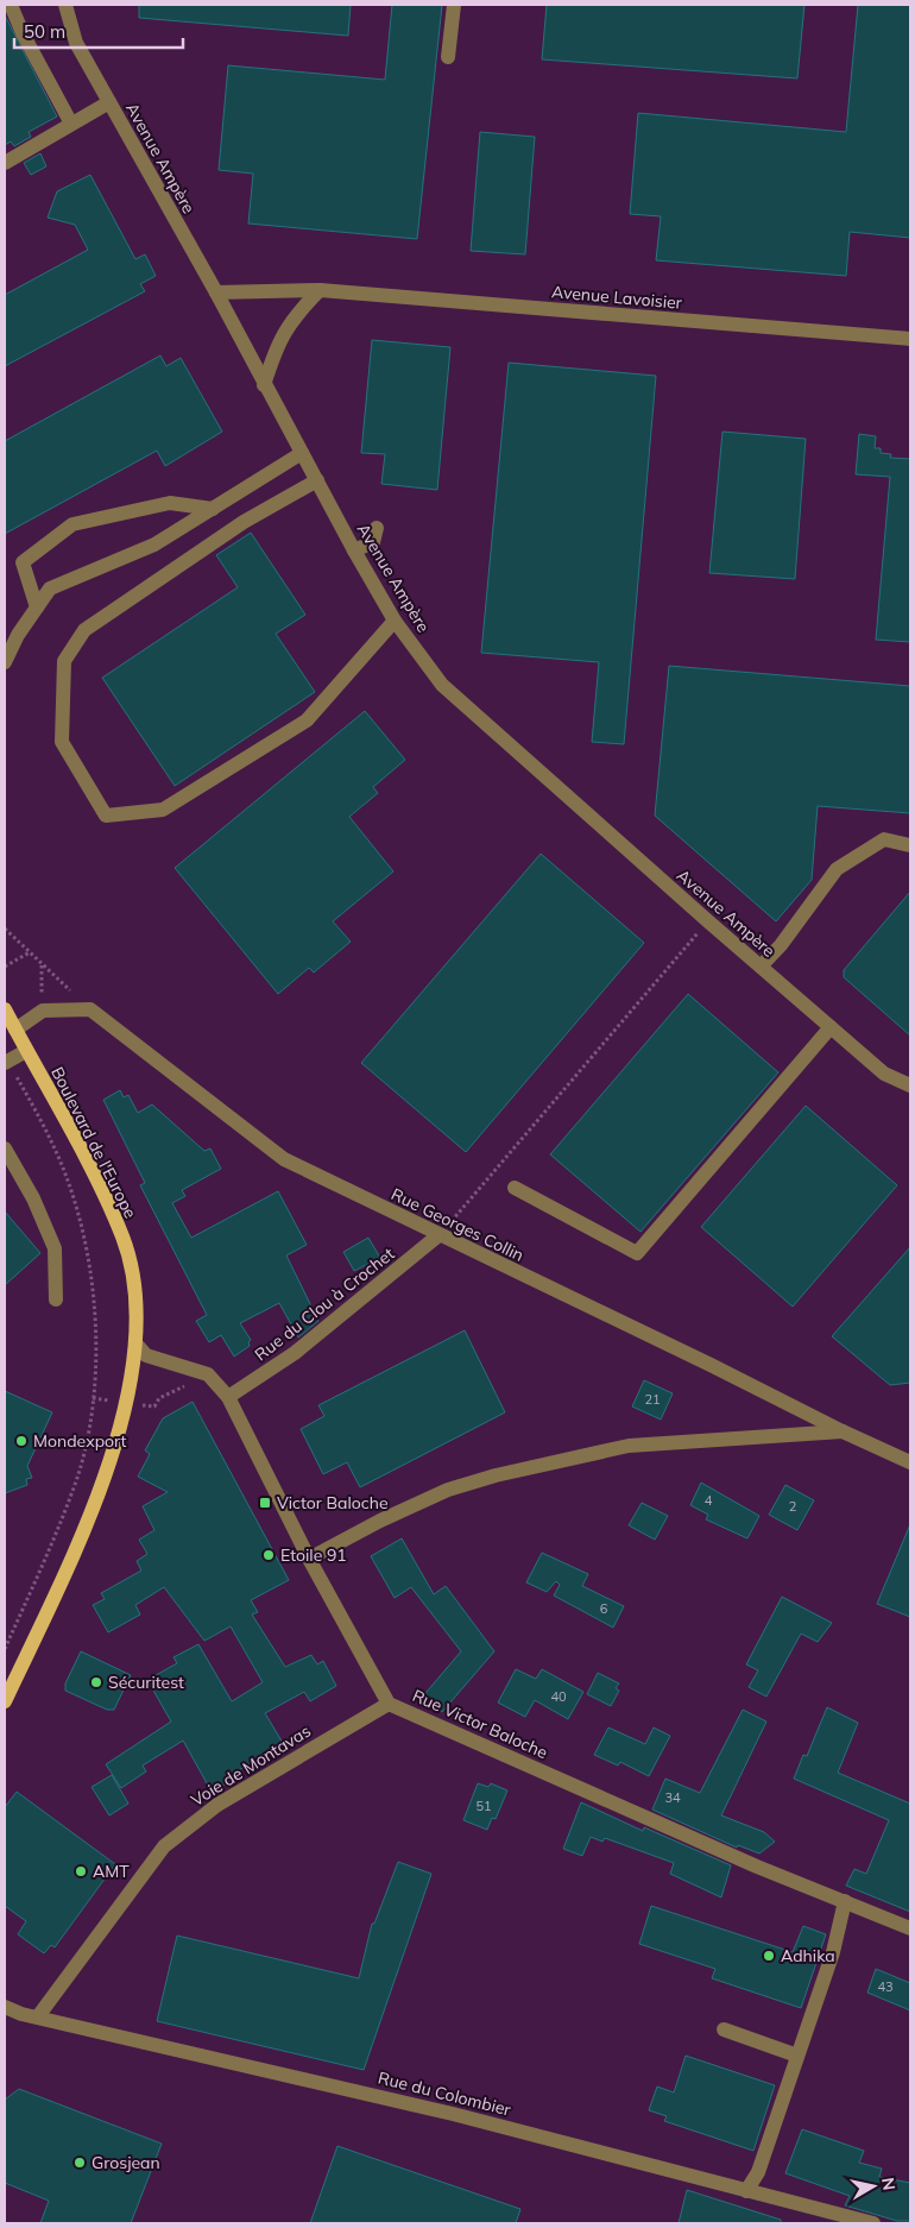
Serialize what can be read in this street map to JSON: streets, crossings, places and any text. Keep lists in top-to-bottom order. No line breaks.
{"streets":{"main road":["Boulevard de l'Europe"],"street":["Avenue Ampère","Avenue Lavoisier","Rue Georges Collin","Rue du Clou à Crochet","Rue Victor Baloche","Voie de Montavas","Rue du Colombier"]},"crossings":[["Avenue Ampère","Avenue Lavoisier"],["Rue Georges Collin","Rue du Clou à Crochet"],["Rue du Clou à Crochet","Rue Victor Baloche"],["Rue Victor Baloche","Voie de Montavas"],["Voie de Montavas","Rue du Colombier"]],"places":{"other":["Mondexport","Etoile 91","Sécuritest","AMT","Adhika","Grosjean"],"transit":["Victor Baloche"]},"house_numbers":["21","4","2","6","40","34","51","43"],"scale_bar":"50 m","north":"right"}
